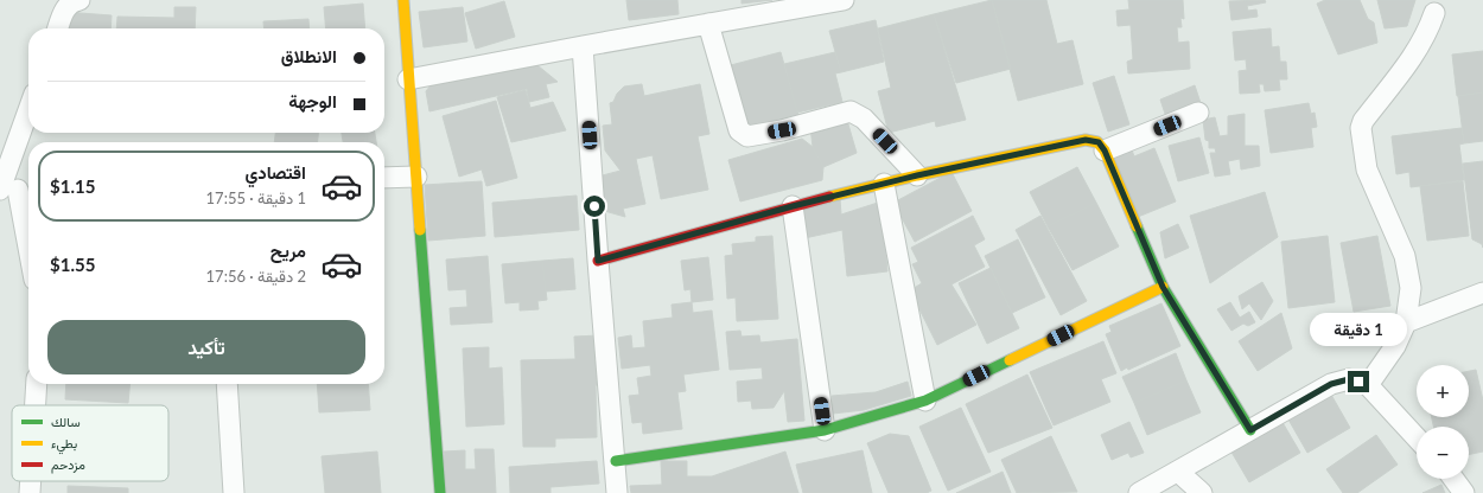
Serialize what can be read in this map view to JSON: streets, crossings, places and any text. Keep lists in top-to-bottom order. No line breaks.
{"legend":["سالك","بطيء","مزدحم"],"page":{"banner":["الانطلاق","الوجهة"],"list":[{"name":"اقتصادي","note":"1 دقيقة · 17:55","value":"$1.15"},{"name":"مريح","note":"2 دقيقة · 17:56","value":"$1.55"}],"buttons":"تأكيد","bubble":"1 دقيقة","map_buttons":["+","−"]}}
